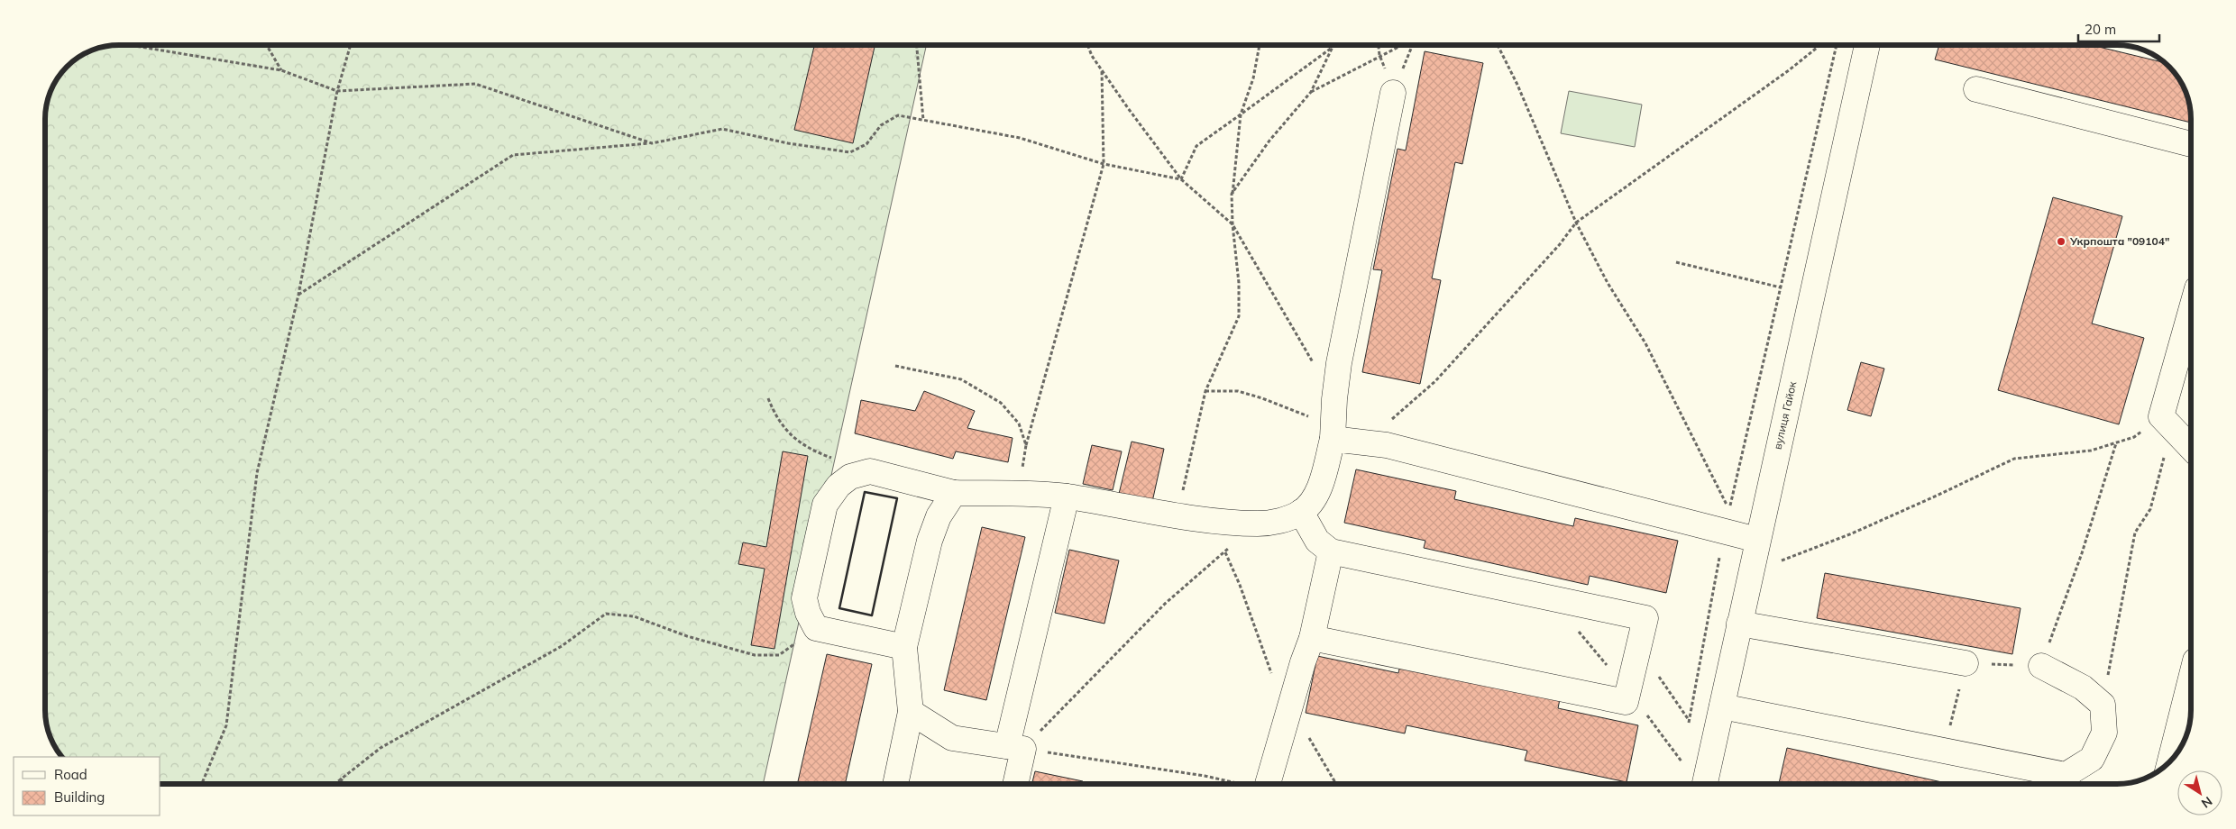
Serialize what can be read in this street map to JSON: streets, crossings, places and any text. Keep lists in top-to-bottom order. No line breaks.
{"streets":{"street":["вулиця Гайок"]},"places":["Укрпошта \"09104\""],"legend":["Road","Building"],"scale_bar":"20 m","north":"bottom right"}
